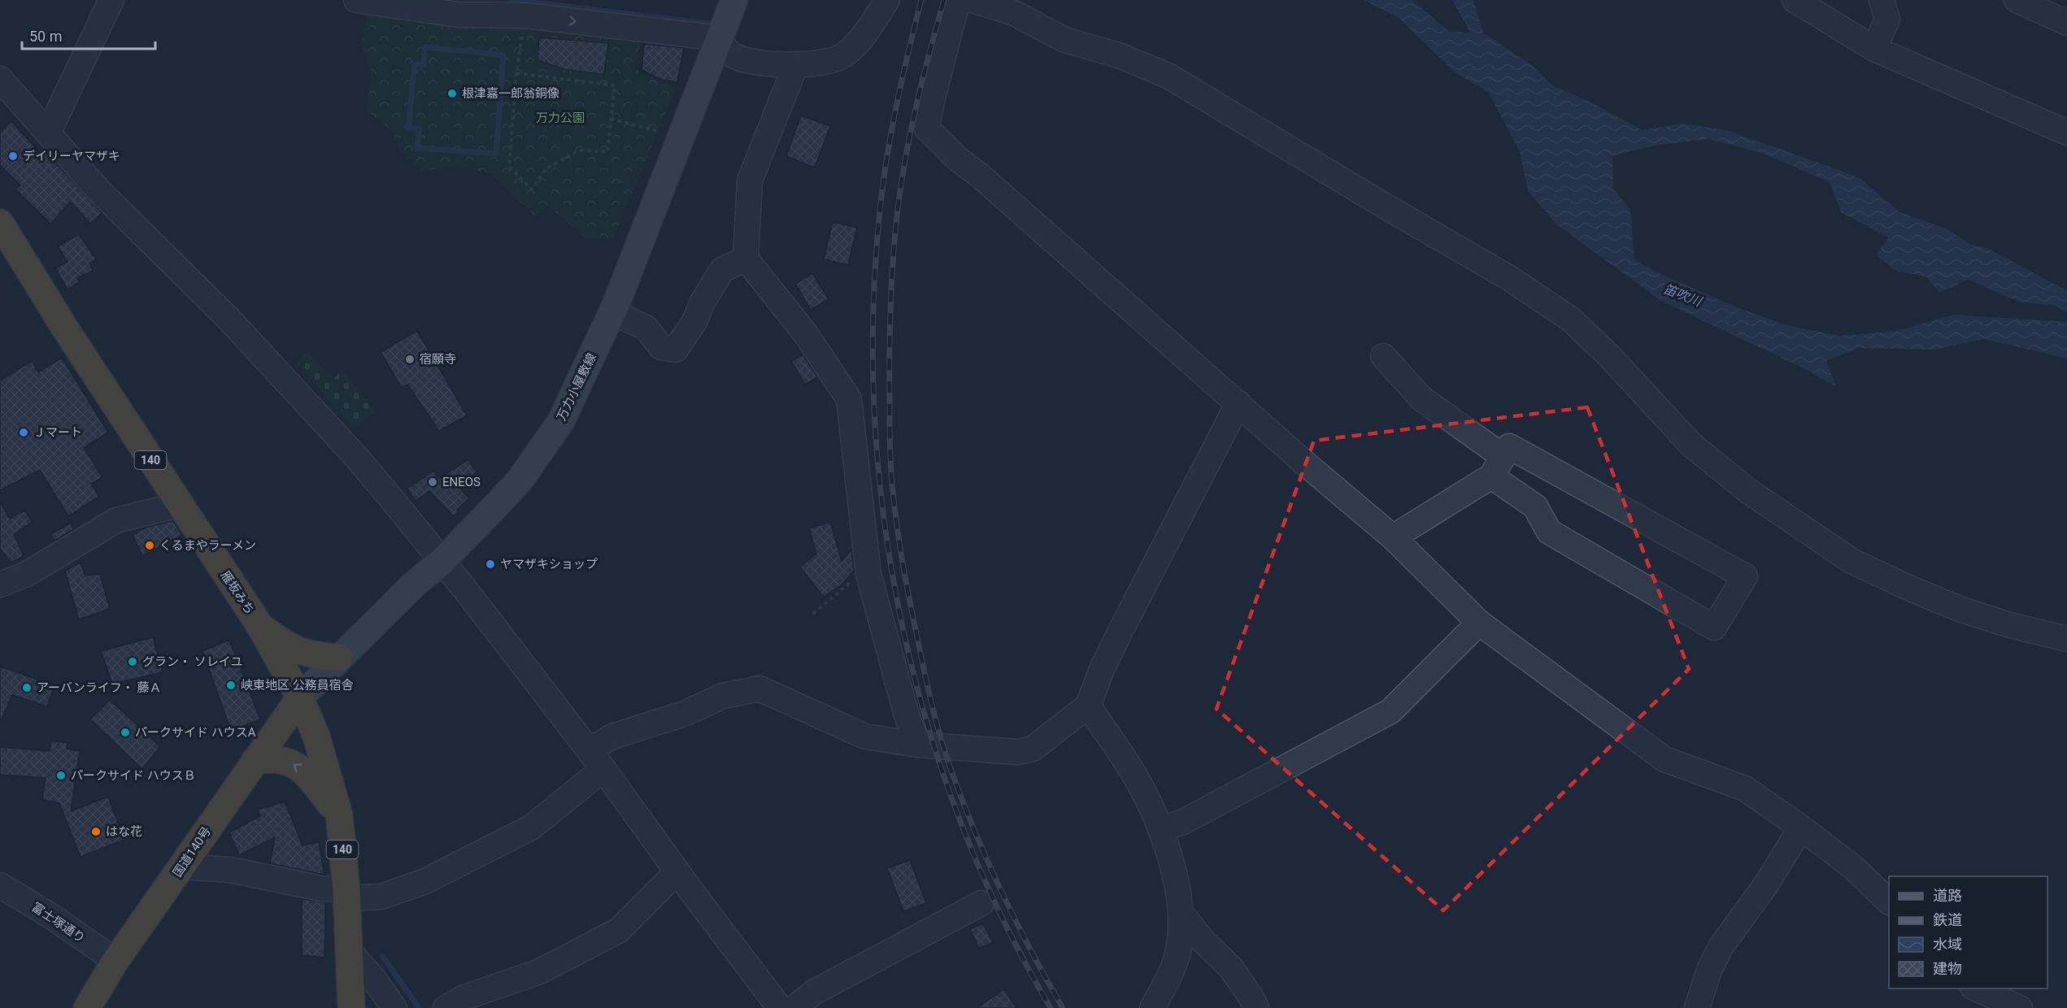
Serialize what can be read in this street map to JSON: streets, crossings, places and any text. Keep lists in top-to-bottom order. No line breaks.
{"streets":{"highway":["140","雁坂みち","国道140号"],"main road":["万力小屋敷線"],"street":["富士塚通り"]},"crossings":[["万力小屋敷線","雁坂みち"],["万力小屋敷線","国道140号"],["雁坂みち","国道140号"],["国道140号","富士塚通り"]],"water":["笛吹川"],"parks":["万力公園"],"places":["根津嘉一郎翁銅像","デイリーヤマザキ","宿願寺","Ｊマート","ENEOS","くるまやラーメン","ヤマザキショップ","グラン・ ソレイユ","峡東地区 公務員宿舎","アーバンライフ・ 藤Ａ","パークサイド ハウスA","パークサイド ハウスＢ","はな花"],"legend":["道路","鉄道","水域","建物"],"scale_bar":"50 m"}
